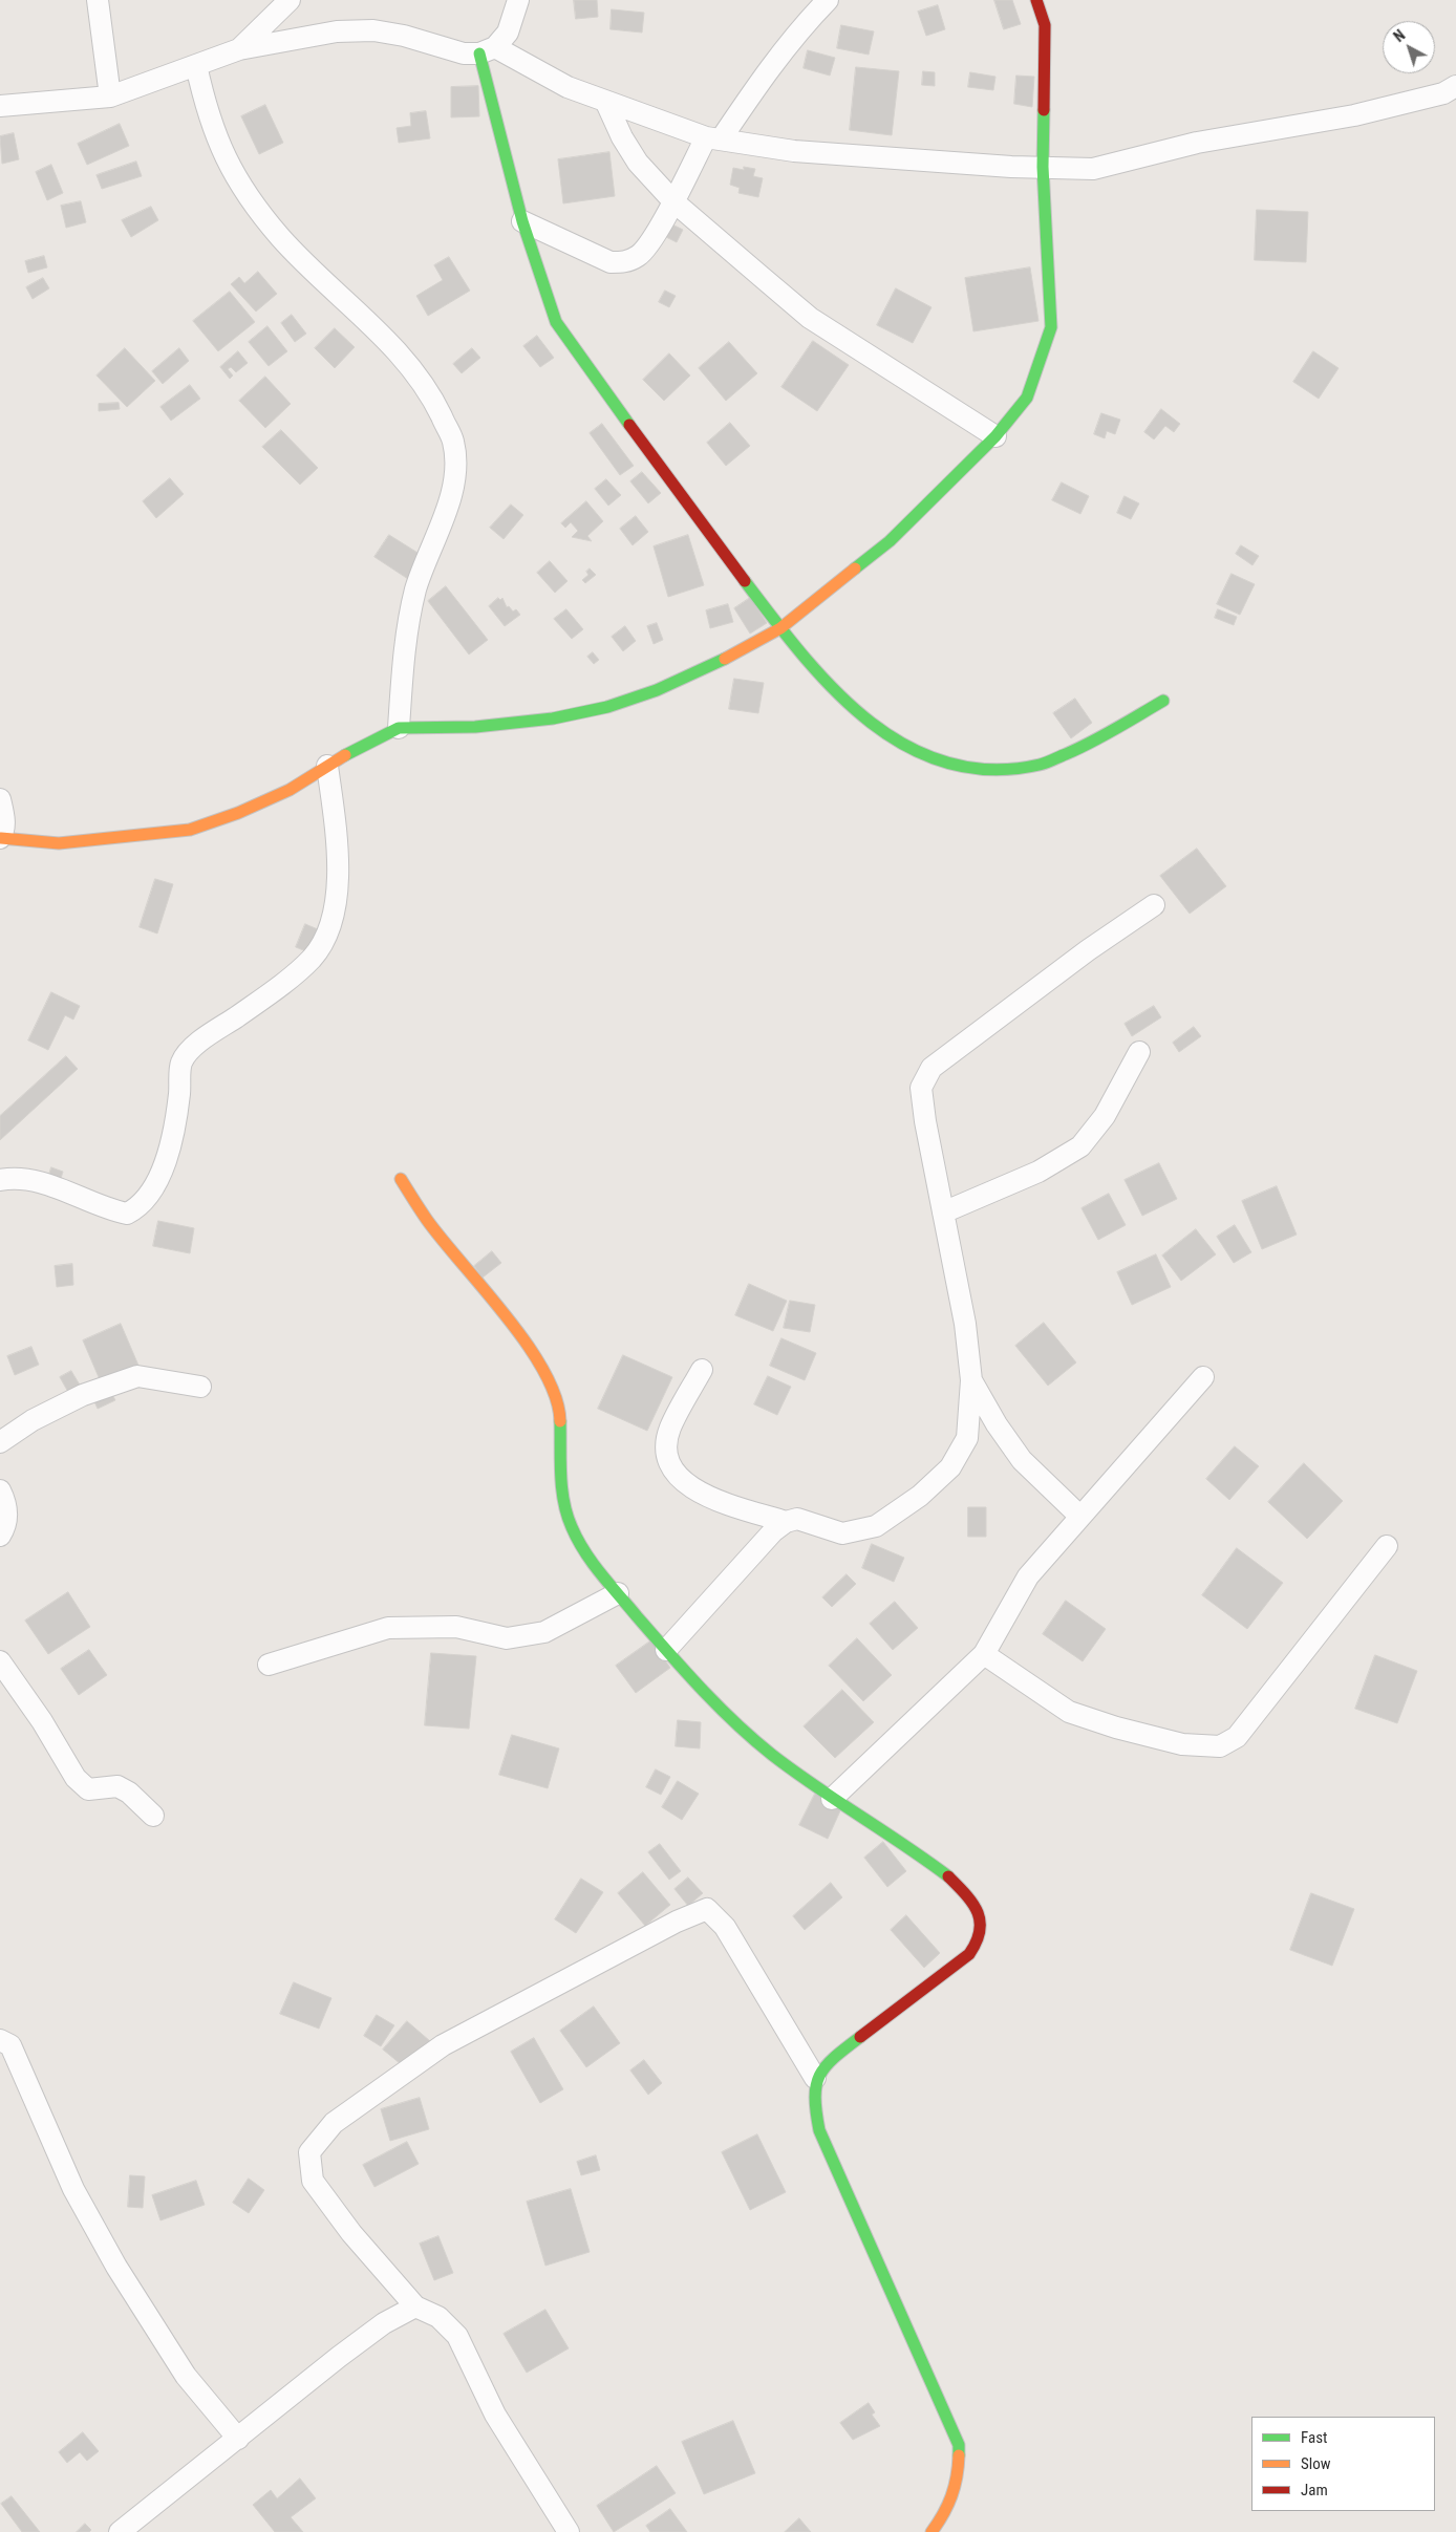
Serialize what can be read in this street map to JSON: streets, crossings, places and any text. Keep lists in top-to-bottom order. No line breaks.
{"legend":["Fast","Slow","Jam"],"north":"top left"}
